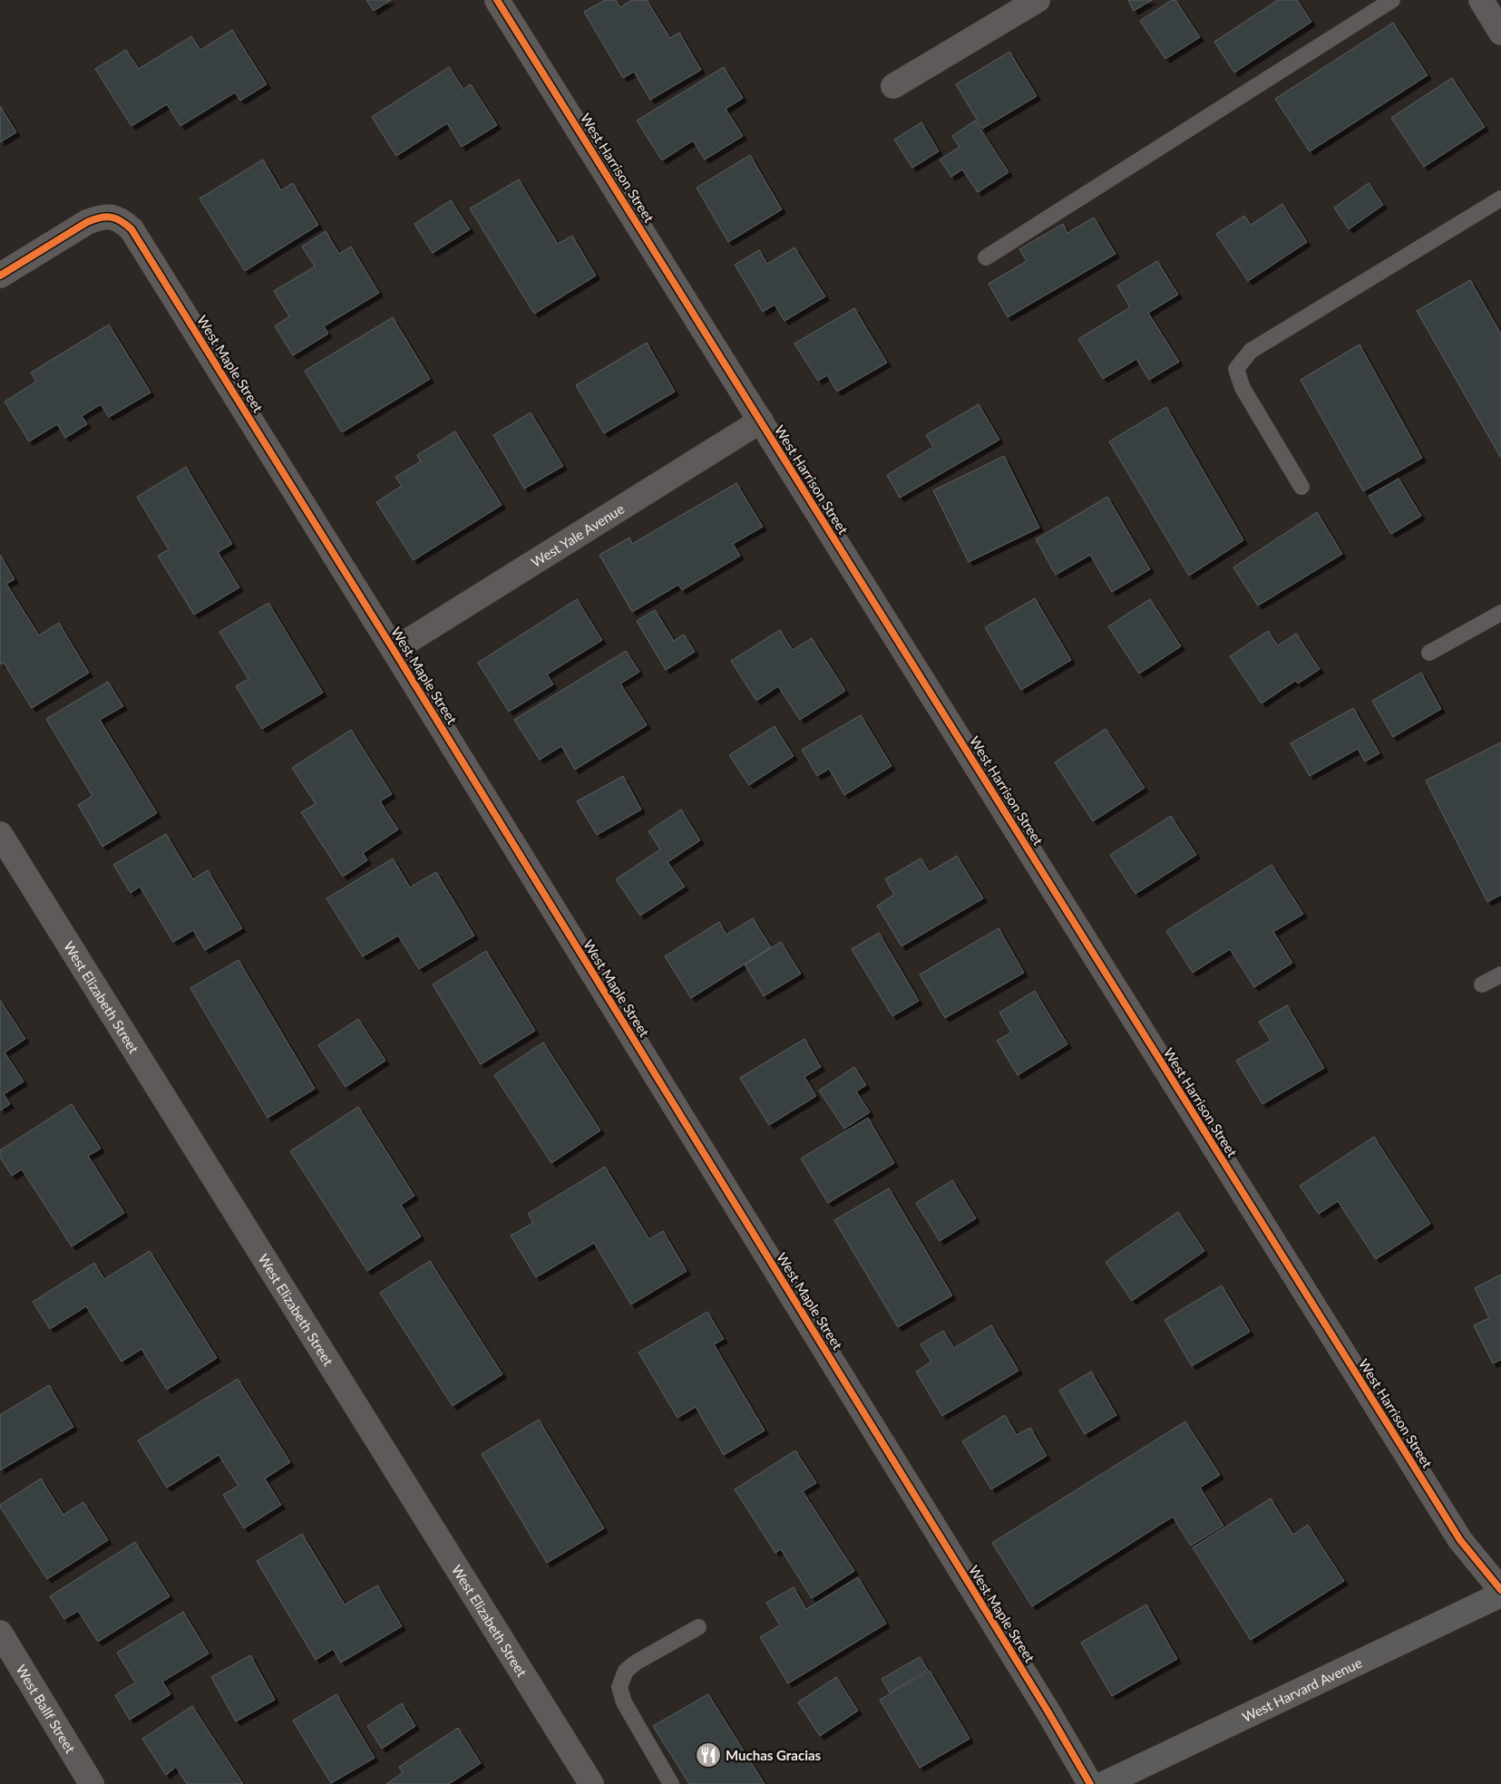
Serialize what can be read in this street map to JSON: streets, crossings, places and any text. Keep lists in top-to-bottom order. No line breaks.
{"streets":{"main road":["West Harvard Avenue"],"street":["West Harrison Street","West Maple Street","West Yale Avenue","West Elizabeth Street","West Ballf Street"]},"crossings":[["West Harrison Street","West Yale Avenue"],["West Maple Street","West Yale Avenue"]],"places":{"restaurant":["Muchas Gracias"]}}
